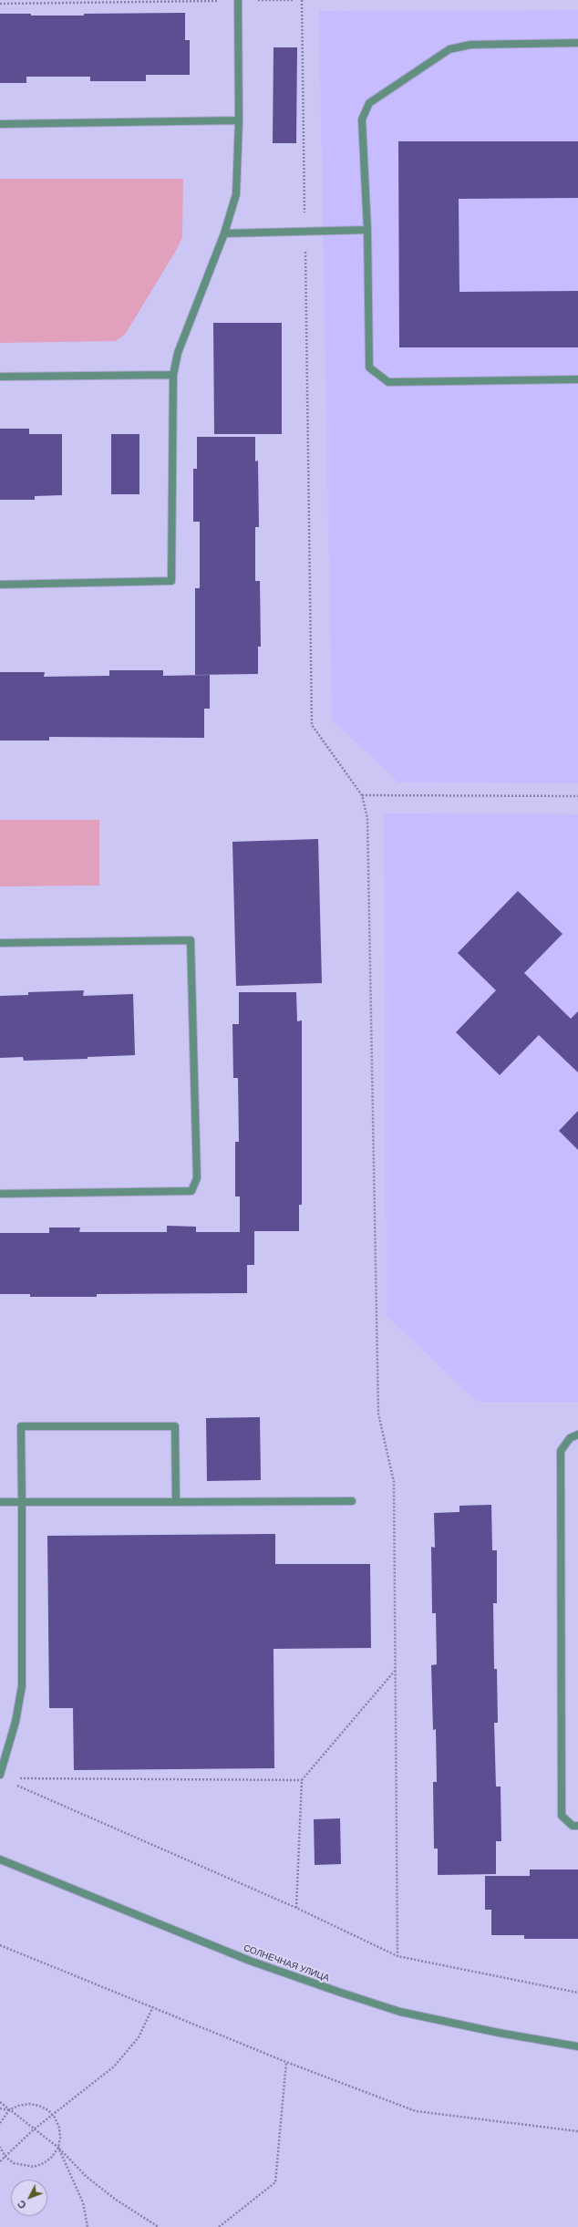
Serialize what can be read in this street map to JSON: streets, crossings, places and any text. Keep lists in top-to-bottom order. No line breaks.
{"streets":{"street":["СОЛНЕЧНАЯ УЛИЦА"]},"north":"bottom left"}
